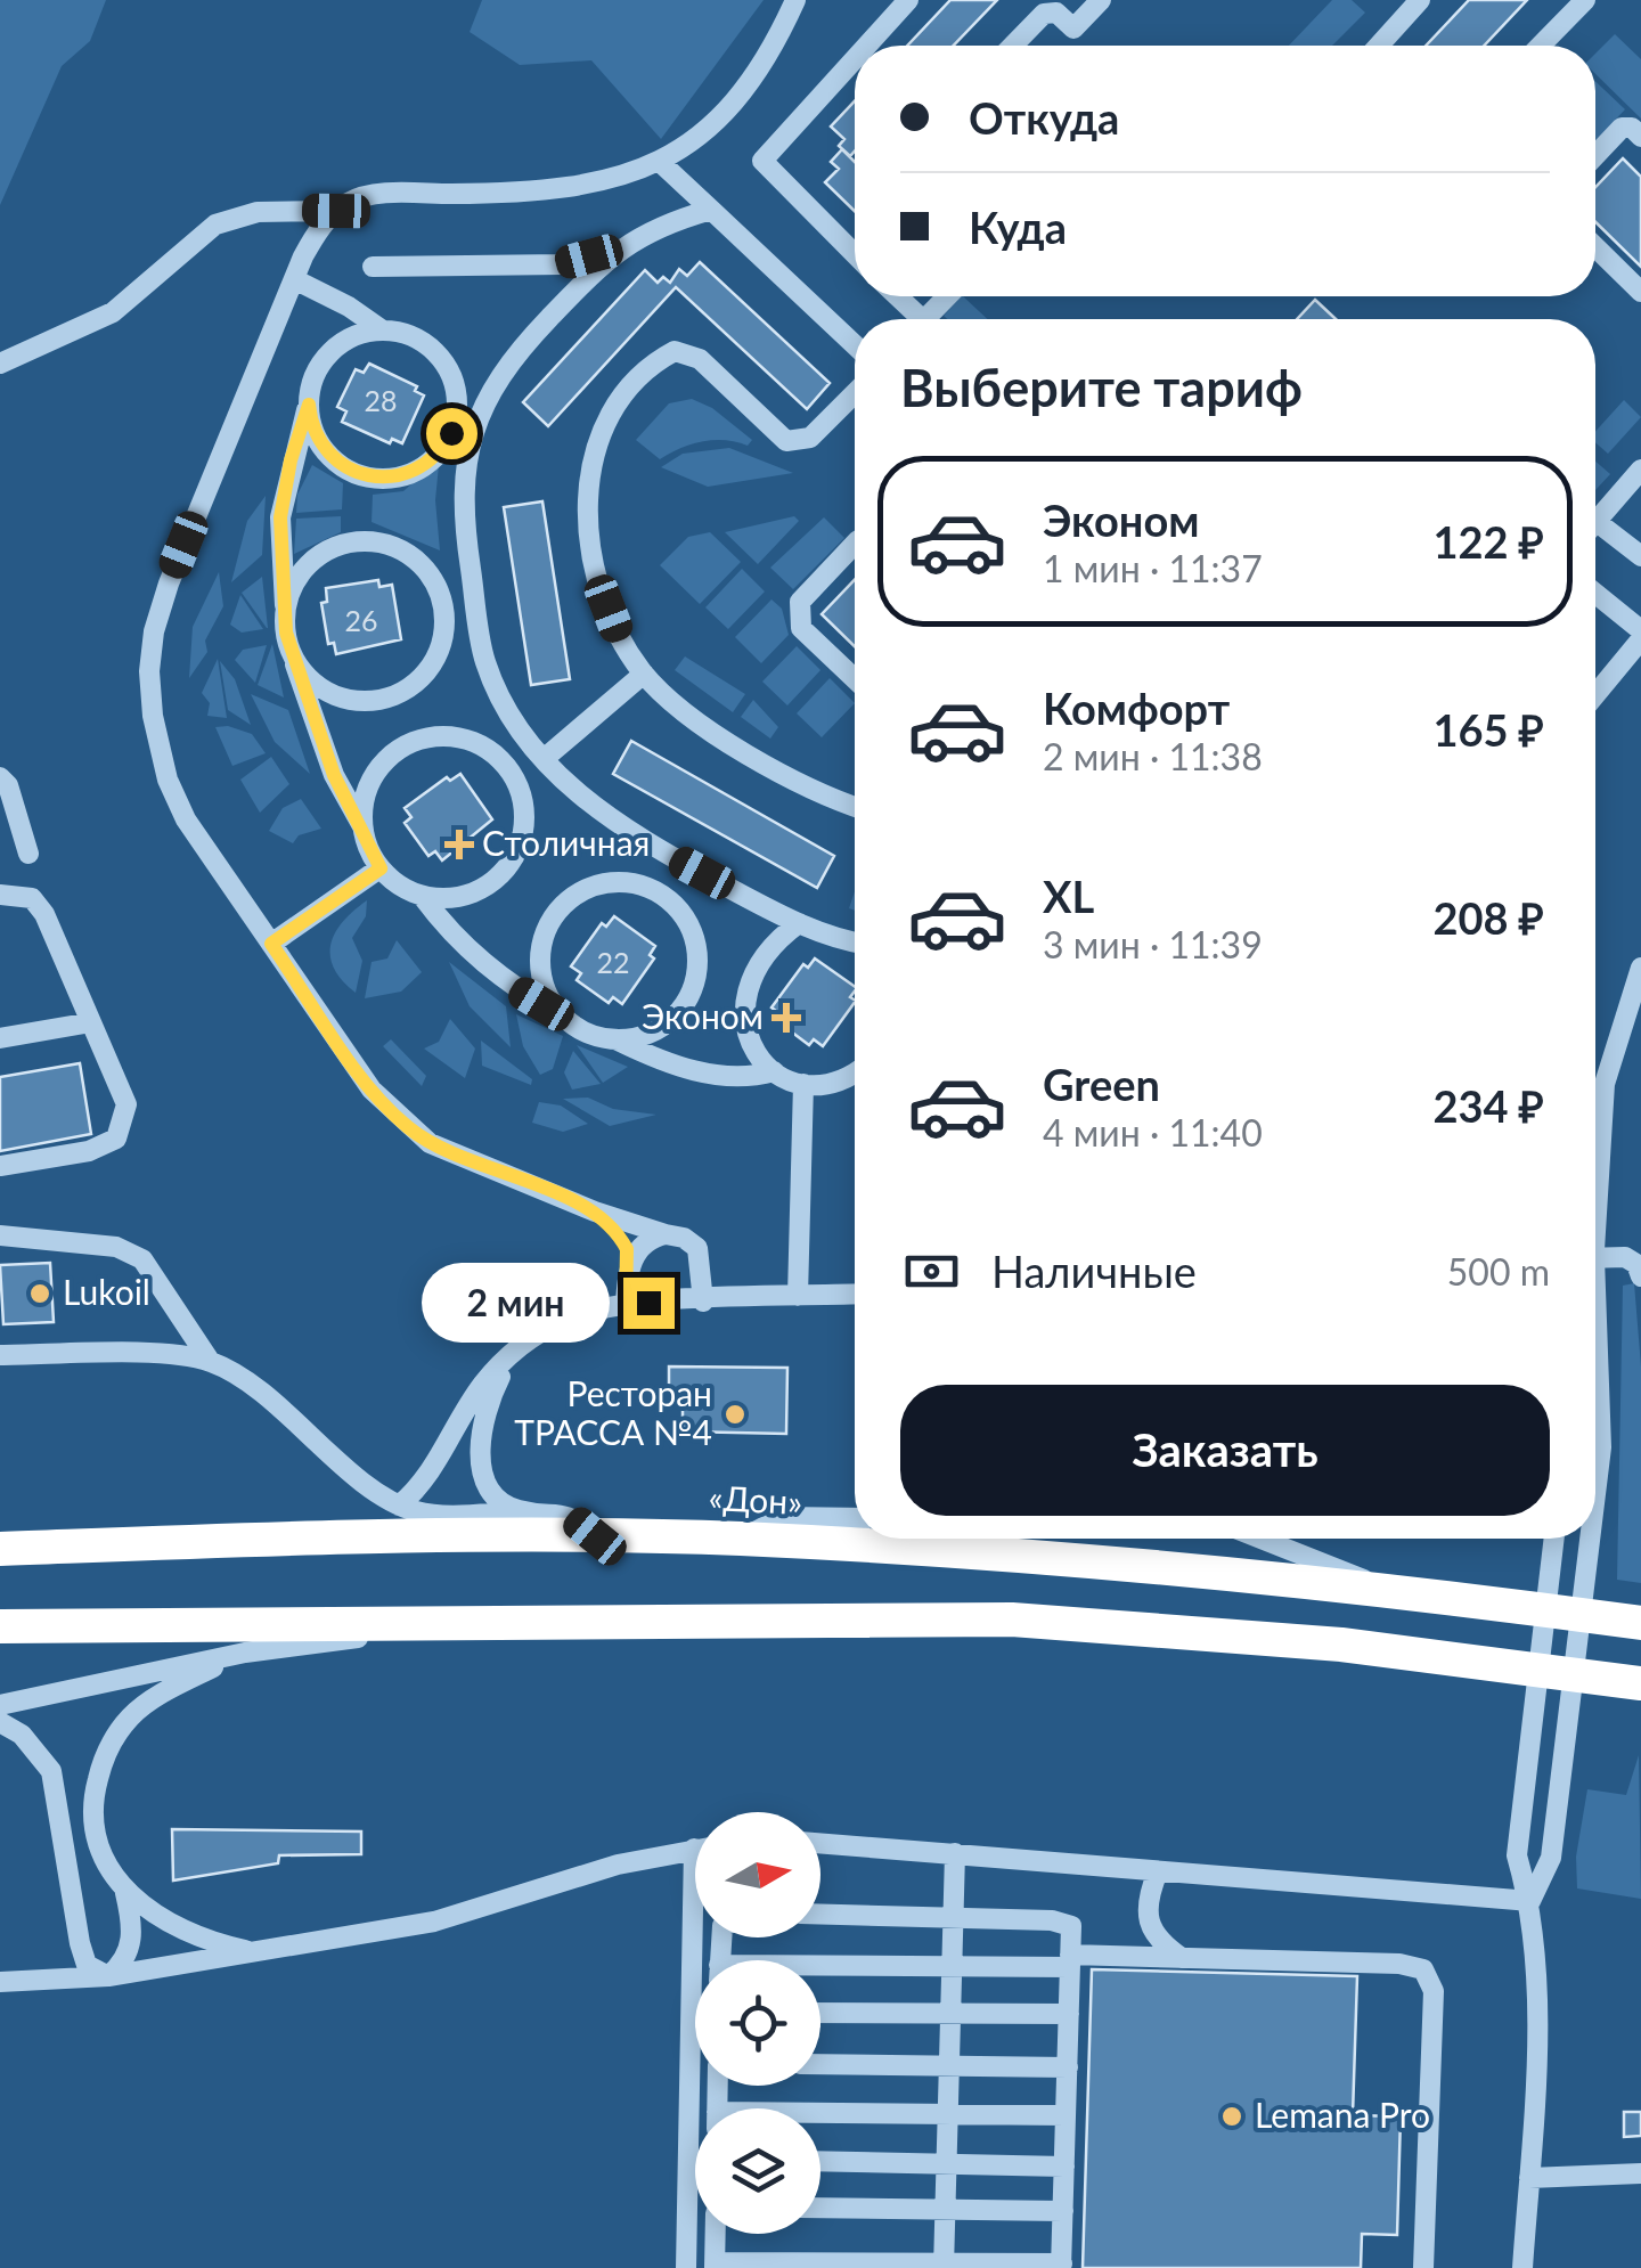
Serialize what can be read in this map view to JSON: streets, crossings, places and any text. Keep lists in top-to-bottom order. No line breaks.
{"streets":{"highway":["«Дон»"]},"places":{"health":["Столичная","Эконом"],"other":["Lukoil","Ресторан ТРАССА №4","Lemana Pro"]},"house_numbers":["28","26","22"],"north":"right","page":{"banner":["Откуда","Куда"],"heading":"Выберите тариф","list":[{"name":"Эконом","note":"1 мин · 11:37","value":"122 ₽"},{"name":"Комфорт","note":"2 мин · 11:38","value":"165 ₽"},{"name":"XL","note":"3 мин · 11:39","value":"208 ₽"},{"name":"Green","note":"4 мин · 11:40","value":"234 ₽"}],"pay":["Наличные","500 m"],"bubble":"2 мин","buttons":"Заказать"}}
